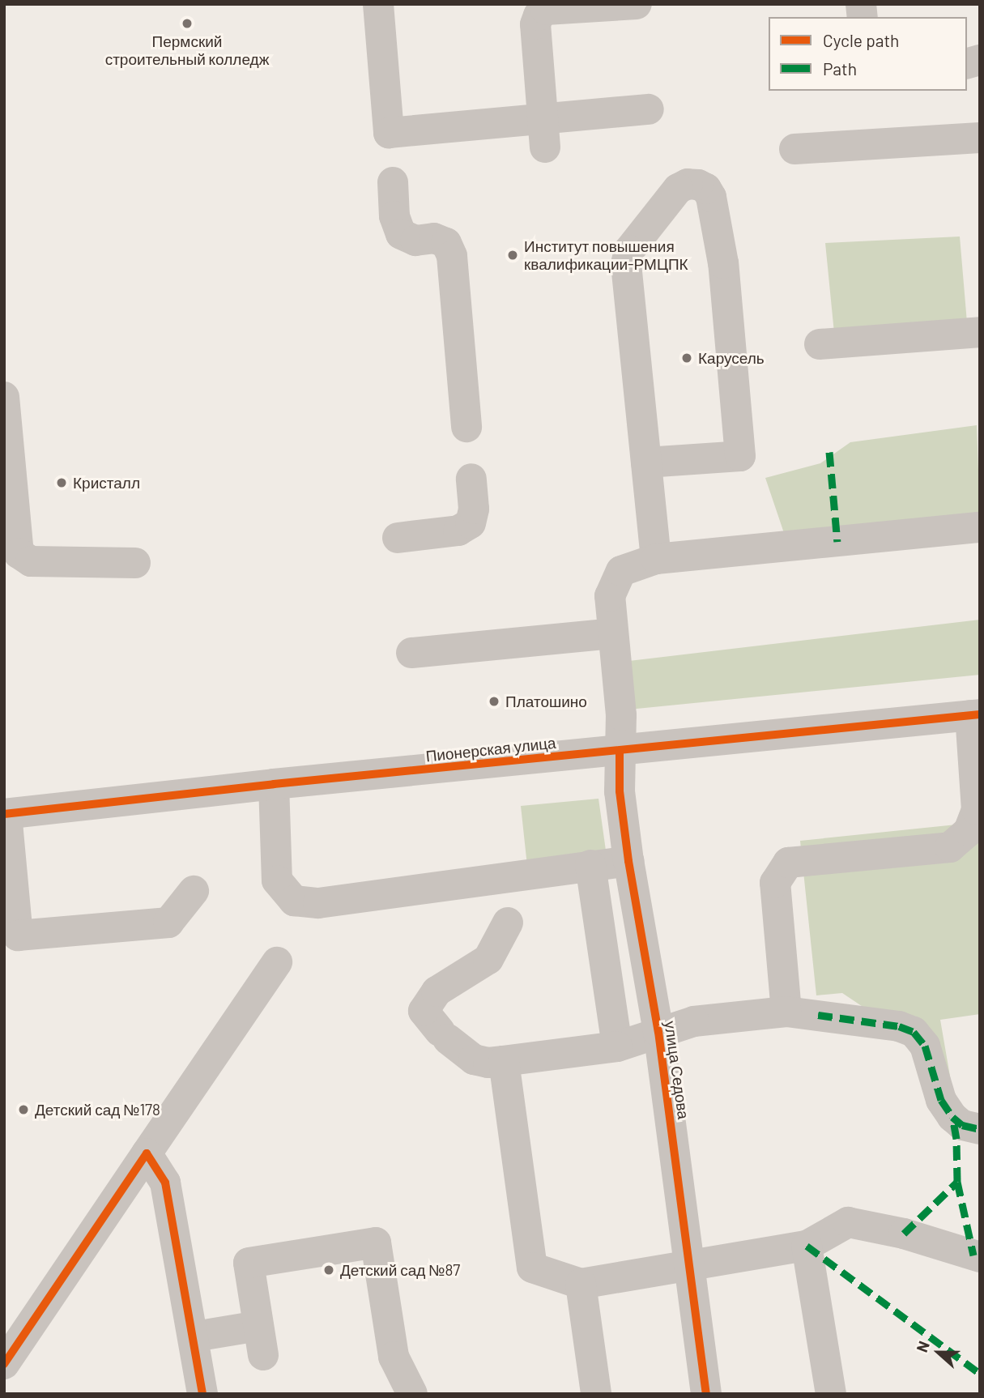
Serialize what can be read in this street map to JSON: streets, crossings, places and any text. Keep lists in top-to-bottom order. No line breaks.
{"streets":{"street":["Пионерская улица","улица Седова"]},"crossings":[["Пионерская улица","улица Седова"]],"places":["Пермский строительный колледж","Институт повышения квалификации-РМЦПК","Карусель","Кристалл","Платошино","Детский сад №178","Детский сад №87"],"legend":["Cycle path","Path"],"north":"left"}
